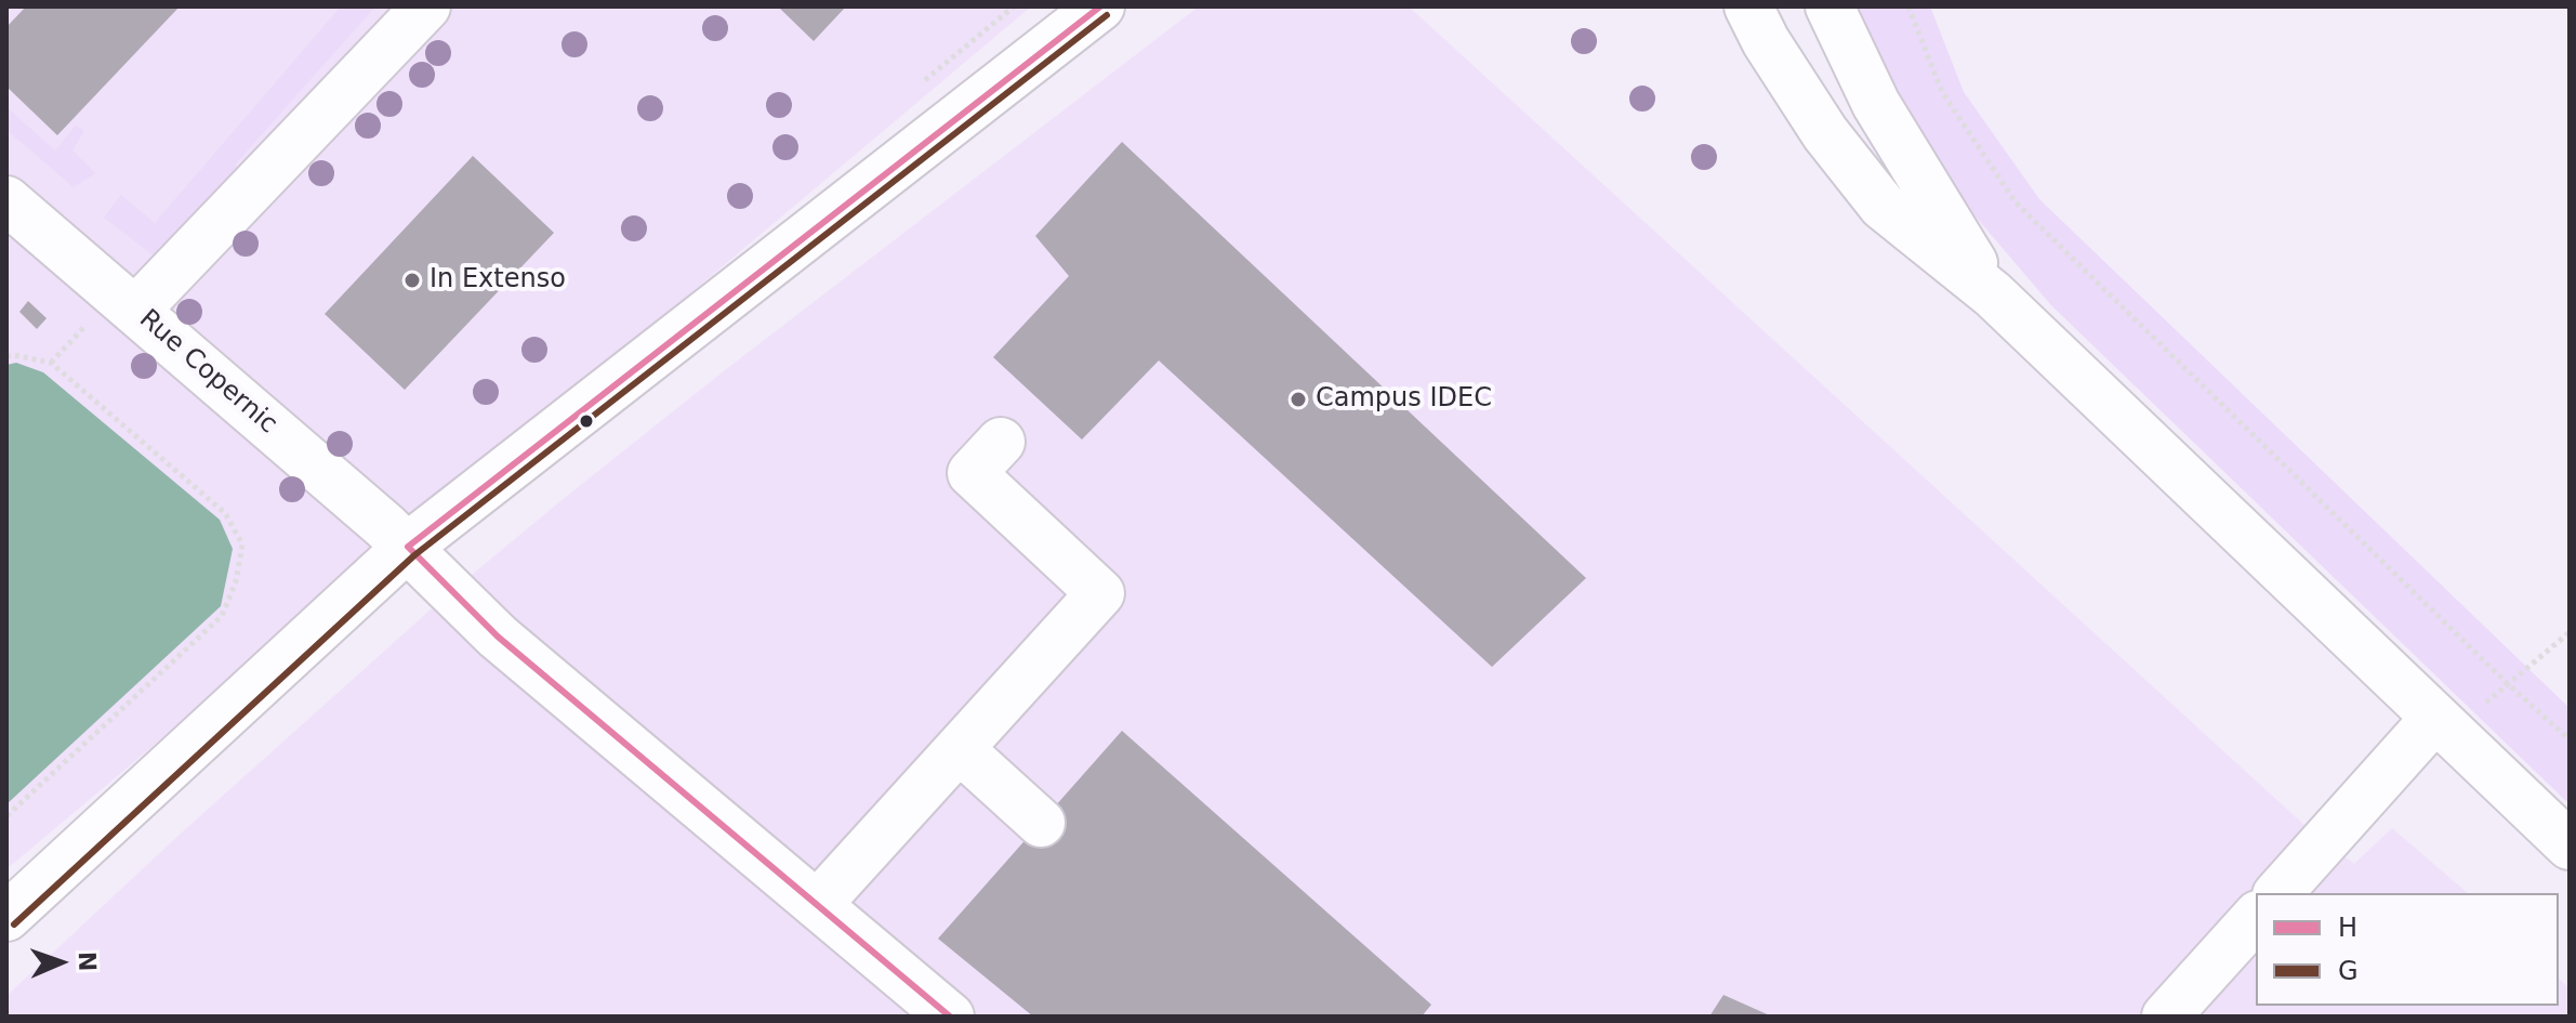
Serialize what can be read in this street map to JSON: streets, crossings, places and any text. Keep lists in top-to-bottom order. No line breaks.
{"streets":{"street":["Rue Copernic"]},"places":["In Extenso","Campus IDEC"],"lines":["transit line H","transit line G"],"legend":["H","G"],"north":"right"}
